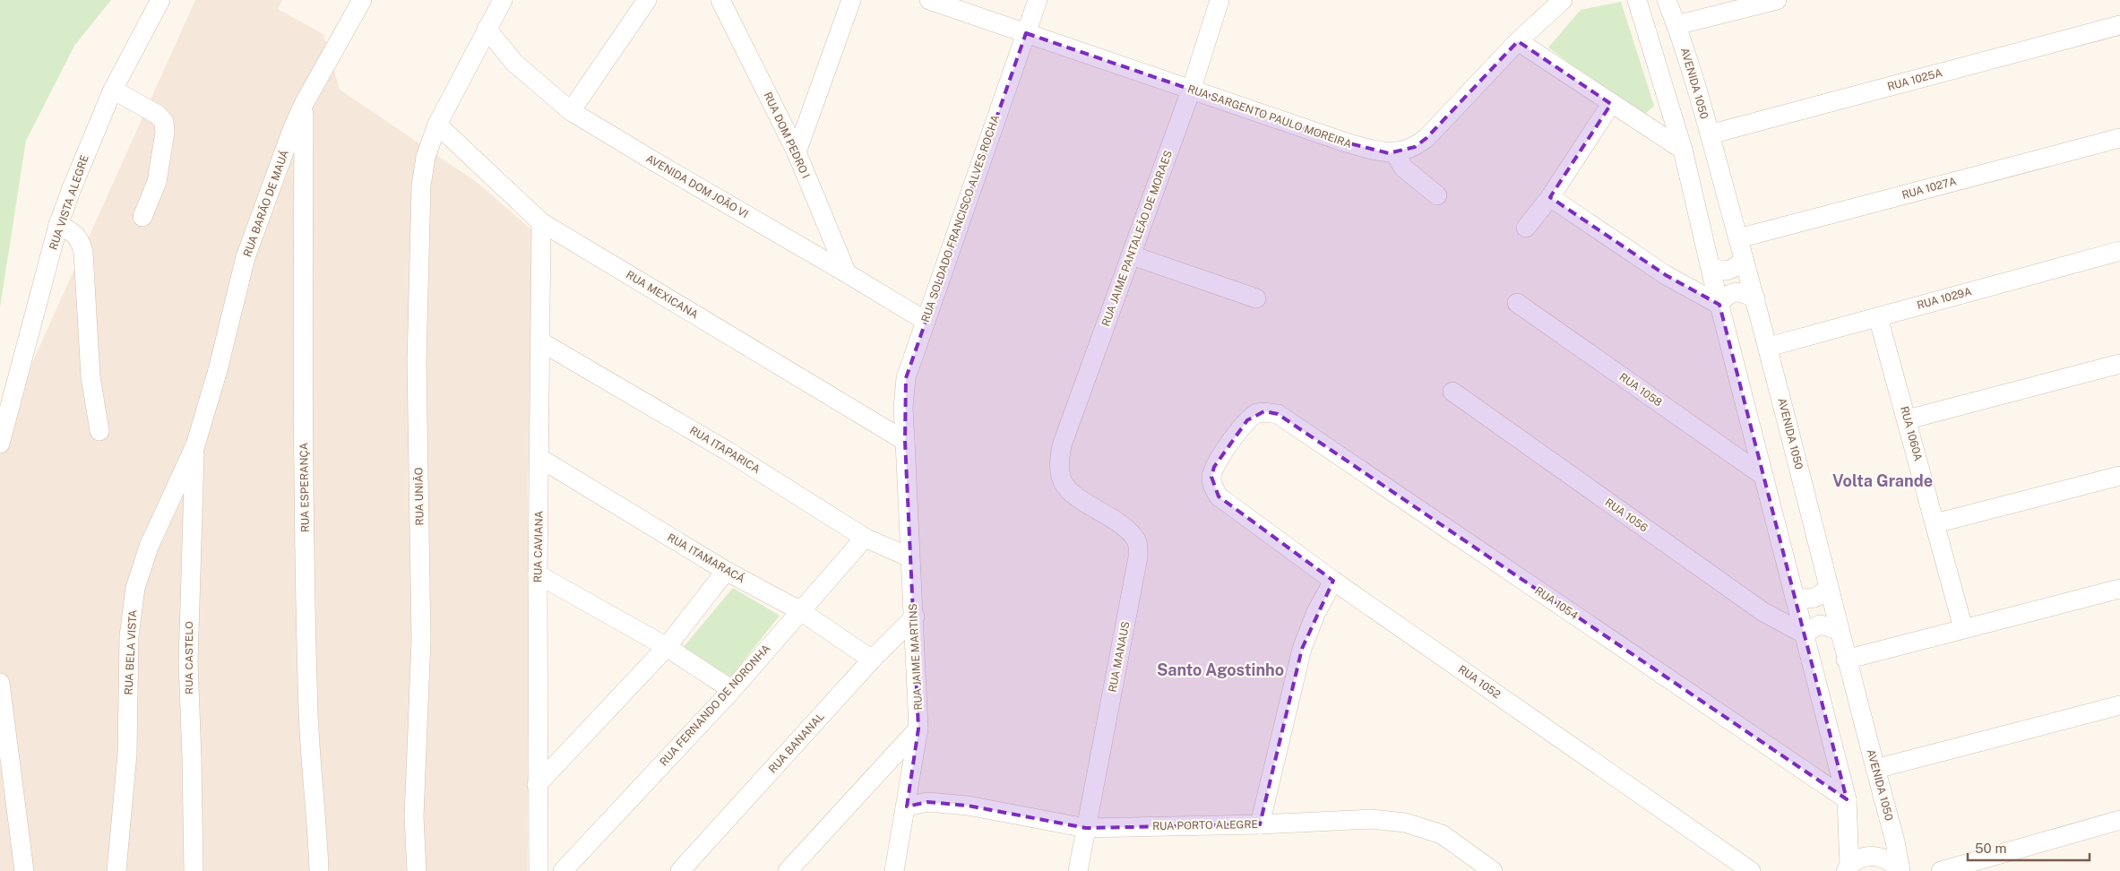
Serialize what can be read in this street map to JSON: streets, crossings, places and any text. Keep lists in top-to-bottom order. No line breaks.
{"streets":{"street":["RUA 1025A","AVENIDA 1050","RUA SARGENTO PAULO MOREIRA","RUA DOM PEDRO I","AVENIDA DOM JOÃO VI","RUA 1027A","RUA VISTA ALEGRE","RUA BARÃO DE MAUÁ","RUA SOLDADO FRANCISCO ALVES ROCHA","RUA JAIME PANTALEÃO DE MORAES","RUA MEXICANA","RUA 1029A","RUA 1058","RUA 1060A","RUA ITAPARICA","RUA ESPERANÇA","RUA UNIÃO","RUA 1056","RUA CAVIANA","RUA ITAMARACÁ","RUA 1054","RUA BELA VISTA","RUA JAIME MARTINS","RUA MANAUS","RUA CASTELO","RUA 1052","RUA FERNANDO DE NORONHA","RUA BANANAL","RUA PORTO ALEGRE"]},"crossings":[["RUA 1025A","AVENIDA 1050"],["AVENIDA 1050","RUA 1027A"],["AVENIDA 1050","RUA 1029A"],["RUA SARGENTO PAULO MOREIRA","RUA SOLDADO FRANCISCO ALVES ROCHA"],["RUA SARGENTO PAULO MOREIRA","RUA JAIME PANTALEÃO DE MORAES"],["RUA DOM PEDRO I","AVENIDA DOM JOÃO VI"],["AVENIDA DOM JOÃO VI","RUA SOLDADO FRANCISCO ALVES ROCHA"],["AVENIDA DOM JOÃO VI","RUA UNIÃO"],["RUA BARÃO DE MAUÁ","RUA ESPERANÇA"],["RUA BARÃO DE MAUÁ","RUA BELA VISTA"],["RUA BARÃO DE MAUÁ","RUA CASTELO"],["RUA SOLDADO FRANCISCO ALVES ROCHA","RUA MEXICANA"],["RUA SOLDADO FRANCISCO ALVES ROCHA","RUA JAIME MARTINS"],["RUA JAIME PANTALEÃO DE MORAES","RUA MANAUS"],["RUA MEXICANA","RUA UNIÃO"],["RUA MEXICANA","RUA CAVIANA"],["RUA MEXICANA","RUA JAIME MARTINS"],["RUA 1029A","RUA 1060A"],["RUA ITAPARICA","RUA CAVIANA"],["RUA ITAPARICA","RUA JAIME MARTINS"],["RUA ITAPARICA","RUA FERNANDO DE NORONHA"],["RUA CAVIANA","RUA ITAMARACÁ"],["RUA ITAMARACÁ","RUA FERNANDO DE NORONHA"],["RUA ITAMARACÁ","RUA BANANAL"],["RUA 1054","RUA 1052"],["RUA BELA VISTA","RUA CASTELO"],["RUA JAIME MARTINS","RUA BANANAL"],["RUA JAIME MARTINS","RUA PORTO ALEGRE"],["RUA MANAUS","RUA PORTO ALEGRE"]],"districts":["Volta Grande","Santo Agostinho"],"scale_bar":"50 m"}
